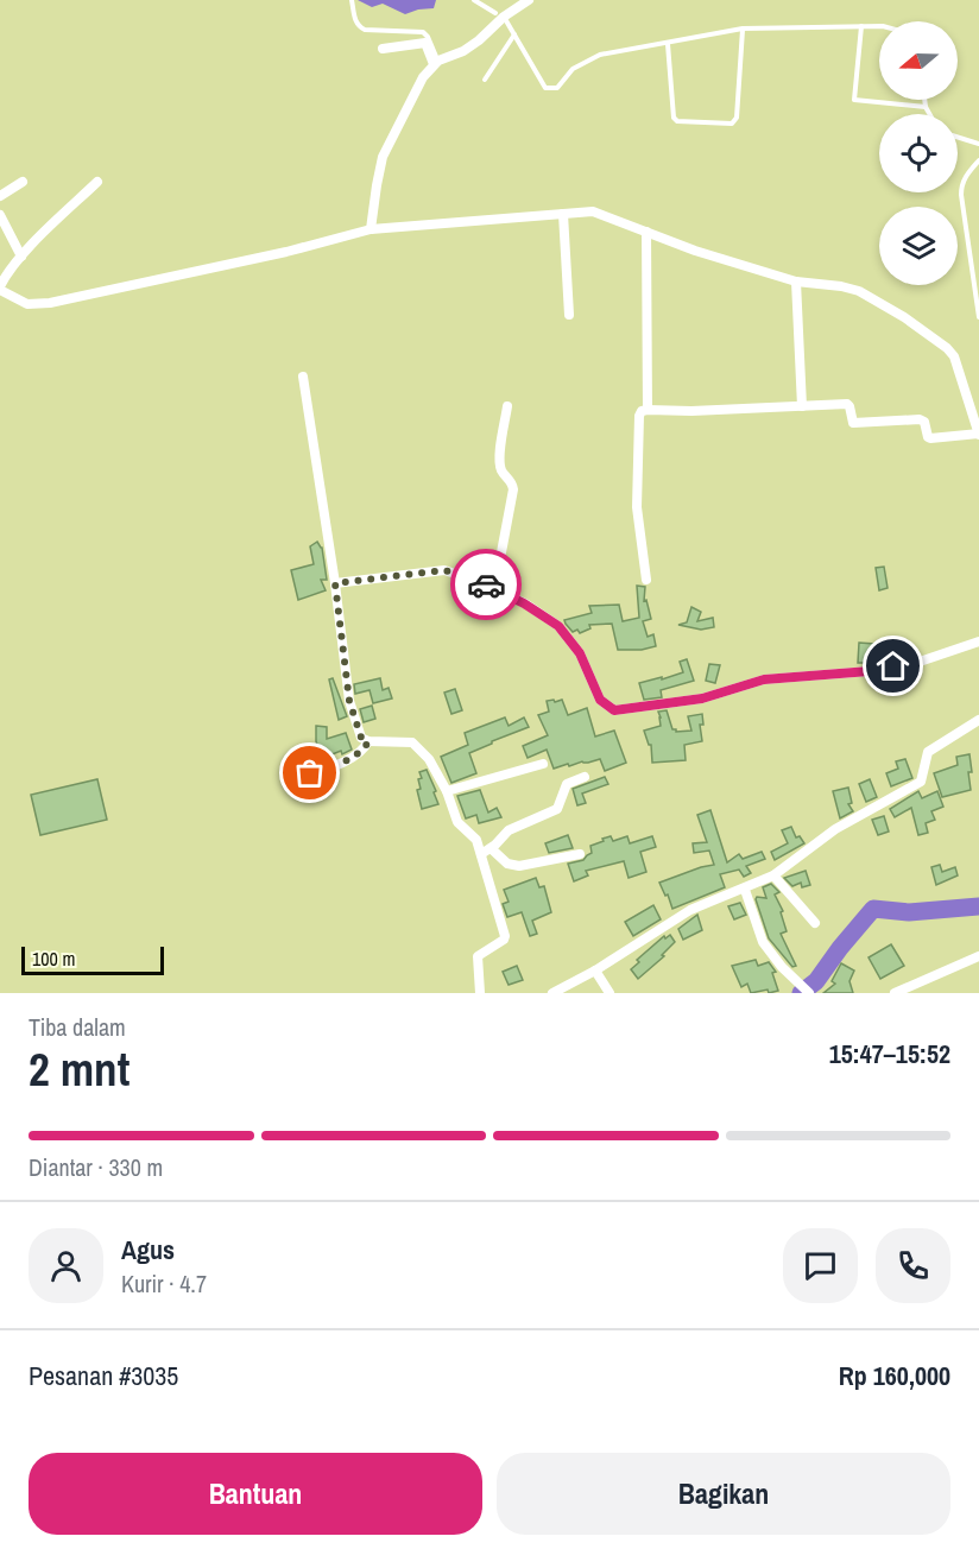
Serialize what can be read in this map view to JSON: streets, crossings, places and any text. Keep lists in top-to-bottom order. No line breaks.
{"scale_bar":"100 m","north":"left","page":{"scale":"100 m","heading":["2 mnt","Tiba dalam","15:47–15:52"],"panel":["Agus","Kurir · 4.7","Pesanan #3035","Rp 160,000"],"bar":"Diantar · 330 m","buttons":["Bantuan","Bagikan"]}}
